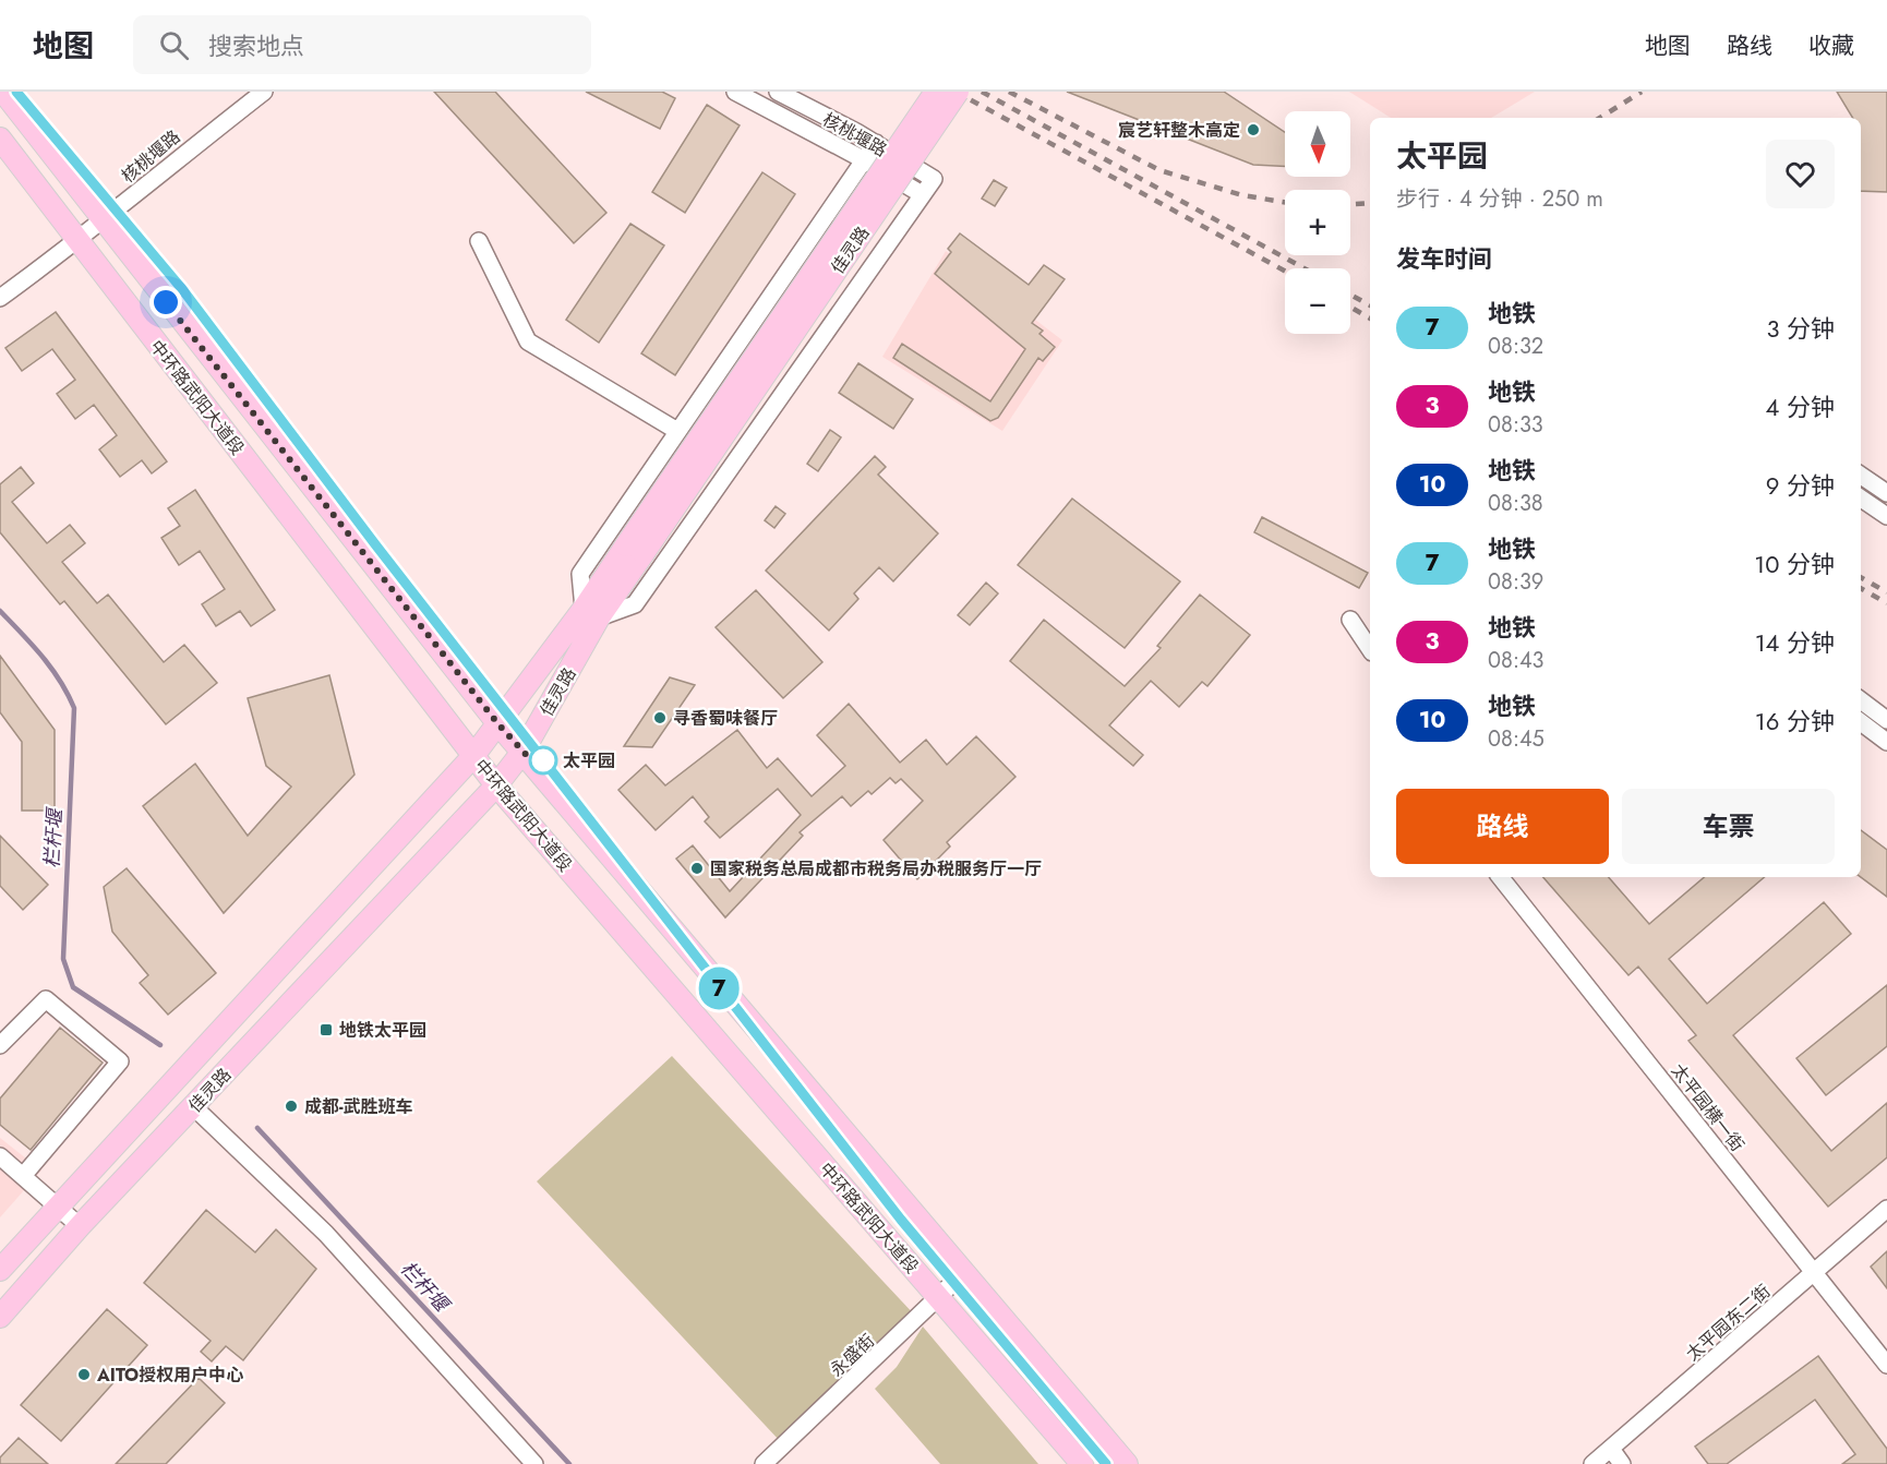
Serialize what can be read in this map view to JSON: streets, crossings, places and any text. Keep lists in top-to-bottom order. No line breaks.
{"streets":{"main road":["佳灵路","中环路武阳大道段"],"street":["核桃堰路","太平园横一街","太平园东二街","永盛街"]},"crossings":[["核桃堰路","中环路武阳大道段"],["佳灵路","中环路武阳大道段"],["中环路武阳大道段","永盛街"],["太平园横一街","太平园东二街"]],"water":["栏杆堰"],"places":{"other":["宸艺轩整木高定","寻香蜀味餐厅","太平园","国家税务总局成都市税务局办税服务厅一厅","成都-武胜班车","AITO授权用户中心"],"transit":["地铁太平园"]},"lines":["metro line 7"],"north":"bottom","page":{"header":"地图","search":"搜索地点","nav":["地图","路线","收藏"],"on_map":"7","map_buttons":["+","−"],"heading":[["太平园","步行 · 4 分钟 · 250 m"],"发车时间"],"list":[{"mark":"7","name":"地铁","note":"08:32","value":"3 分钟"},{"mark":"3","name":"地铁","note":"08:33","value":"4 分钟"},{"mark":"10","name":"地铁","note":"08:38","value":"9 分钟"},{"mark":"7","name":"地铁","note":"08:39","value":"10 分钟"},{"mark":"3","name":"地铁","note":"08:43","value":"14 分钟"},{"mark":"10","name":"地铁","note":"08:45","value":"16 分钟"}],"buttons":["路线","车票"]}}
